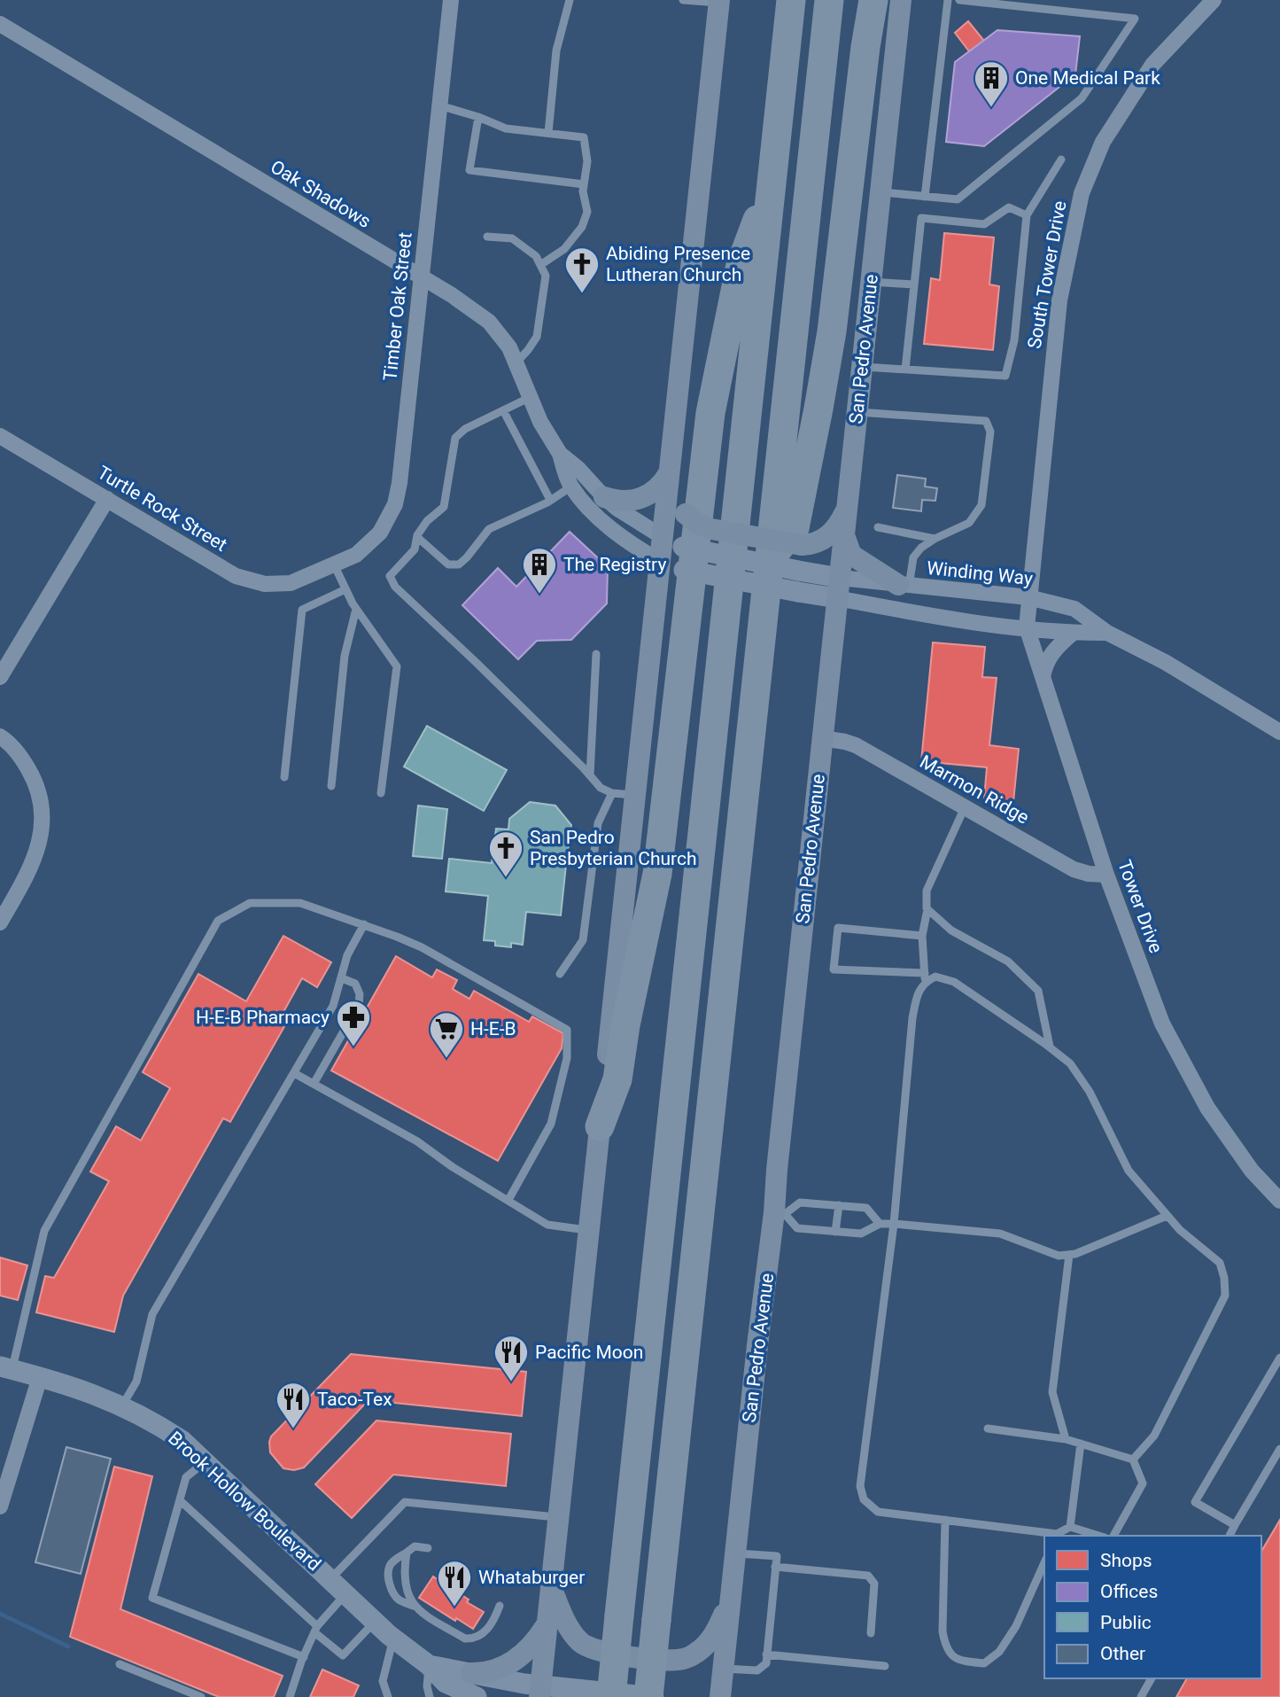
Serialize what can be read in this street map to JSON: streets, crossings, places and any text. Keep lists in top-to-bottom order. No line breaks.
{"streets":{"main road":["San Pedro Avenue"],"street":["Oak Shadows","South Tower Drive","Timber Oak Street","Turtle Rock Street","Winding Way","Marmon Ridge","Tower Drive","Brook Hollow Boulevard"]},"crossings":[["Oak Shadows","Timber Oak Street"],["South Tower Drive","Winding Way"],["South Tower Drive","Tower Drive"],["Timber Oak Street","Turtle Rock Street"],["San Pedro Avenue","Winding Way"],["San Pedro Avenue","Marmon Ridge"],["Winding Way","Tower Drive"],["Marmon Ridge","Tower Drive"]],"places":{"building":["One Medical Park","The Registry"],"church":["Abiding Presence Lutheran Church","San Pedro Presbyterian Church"],"pharmacy":["H-E-B Pharmacy"],"supermarket":["H-E-B"],"restaurant":["Pacific Moon","Taco-Tex","Whataburger"]},"legend":["Shops","Offices","Public","Other"]}
